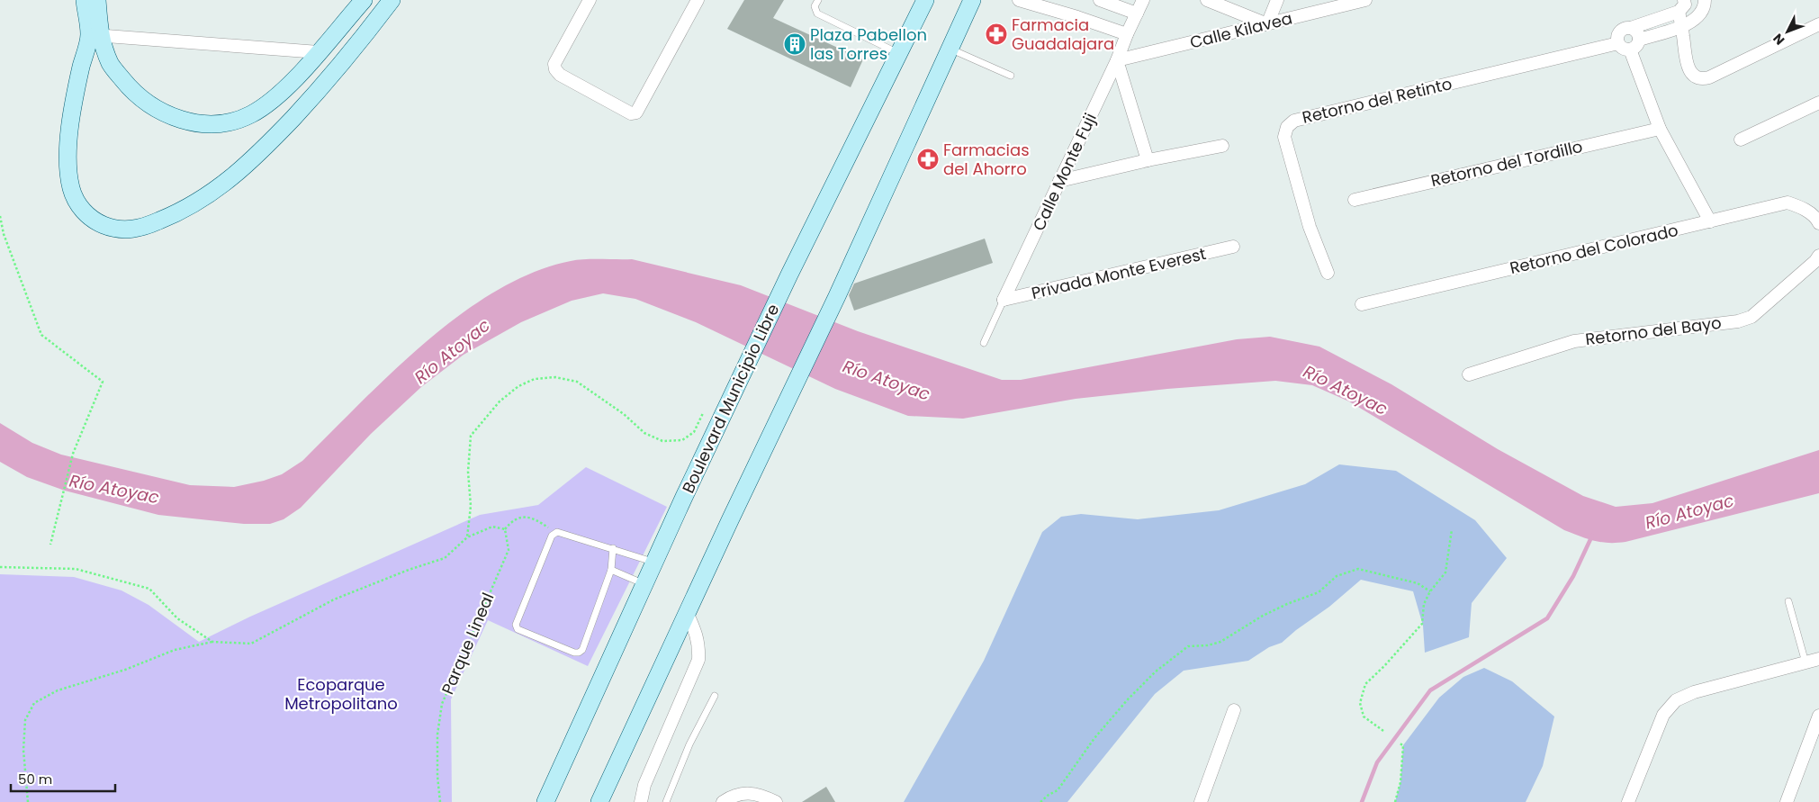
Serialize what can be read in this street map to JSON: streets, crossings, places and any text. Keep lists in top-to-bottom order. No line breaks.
{"streets":{"main road":["Boulevard Municipio Libre"],"street":["Calle Kilavea","Retorno del Retinto","Retorno del Tordillo","Calle Monte Fuji","Retorno del Colorado","Privada Monte Everest","Retorno del Bayo"],"path":["Parque Lineal"]},"crossings":[["Calle Kilavea","Calle Monte Fuji"],["Calle Monte Fuji","Privada Monte Everest"]],"water":["Río Atoyac"],"parks":["Ecoparque Metropolitano"],"places":{"pharmacy":["Farmacia Guadalajara","Farmacias del Ahorro"],"building":["Plaza Pabellon las Torres"]},"scale_bar":"50 m","north":"bottom left"}
